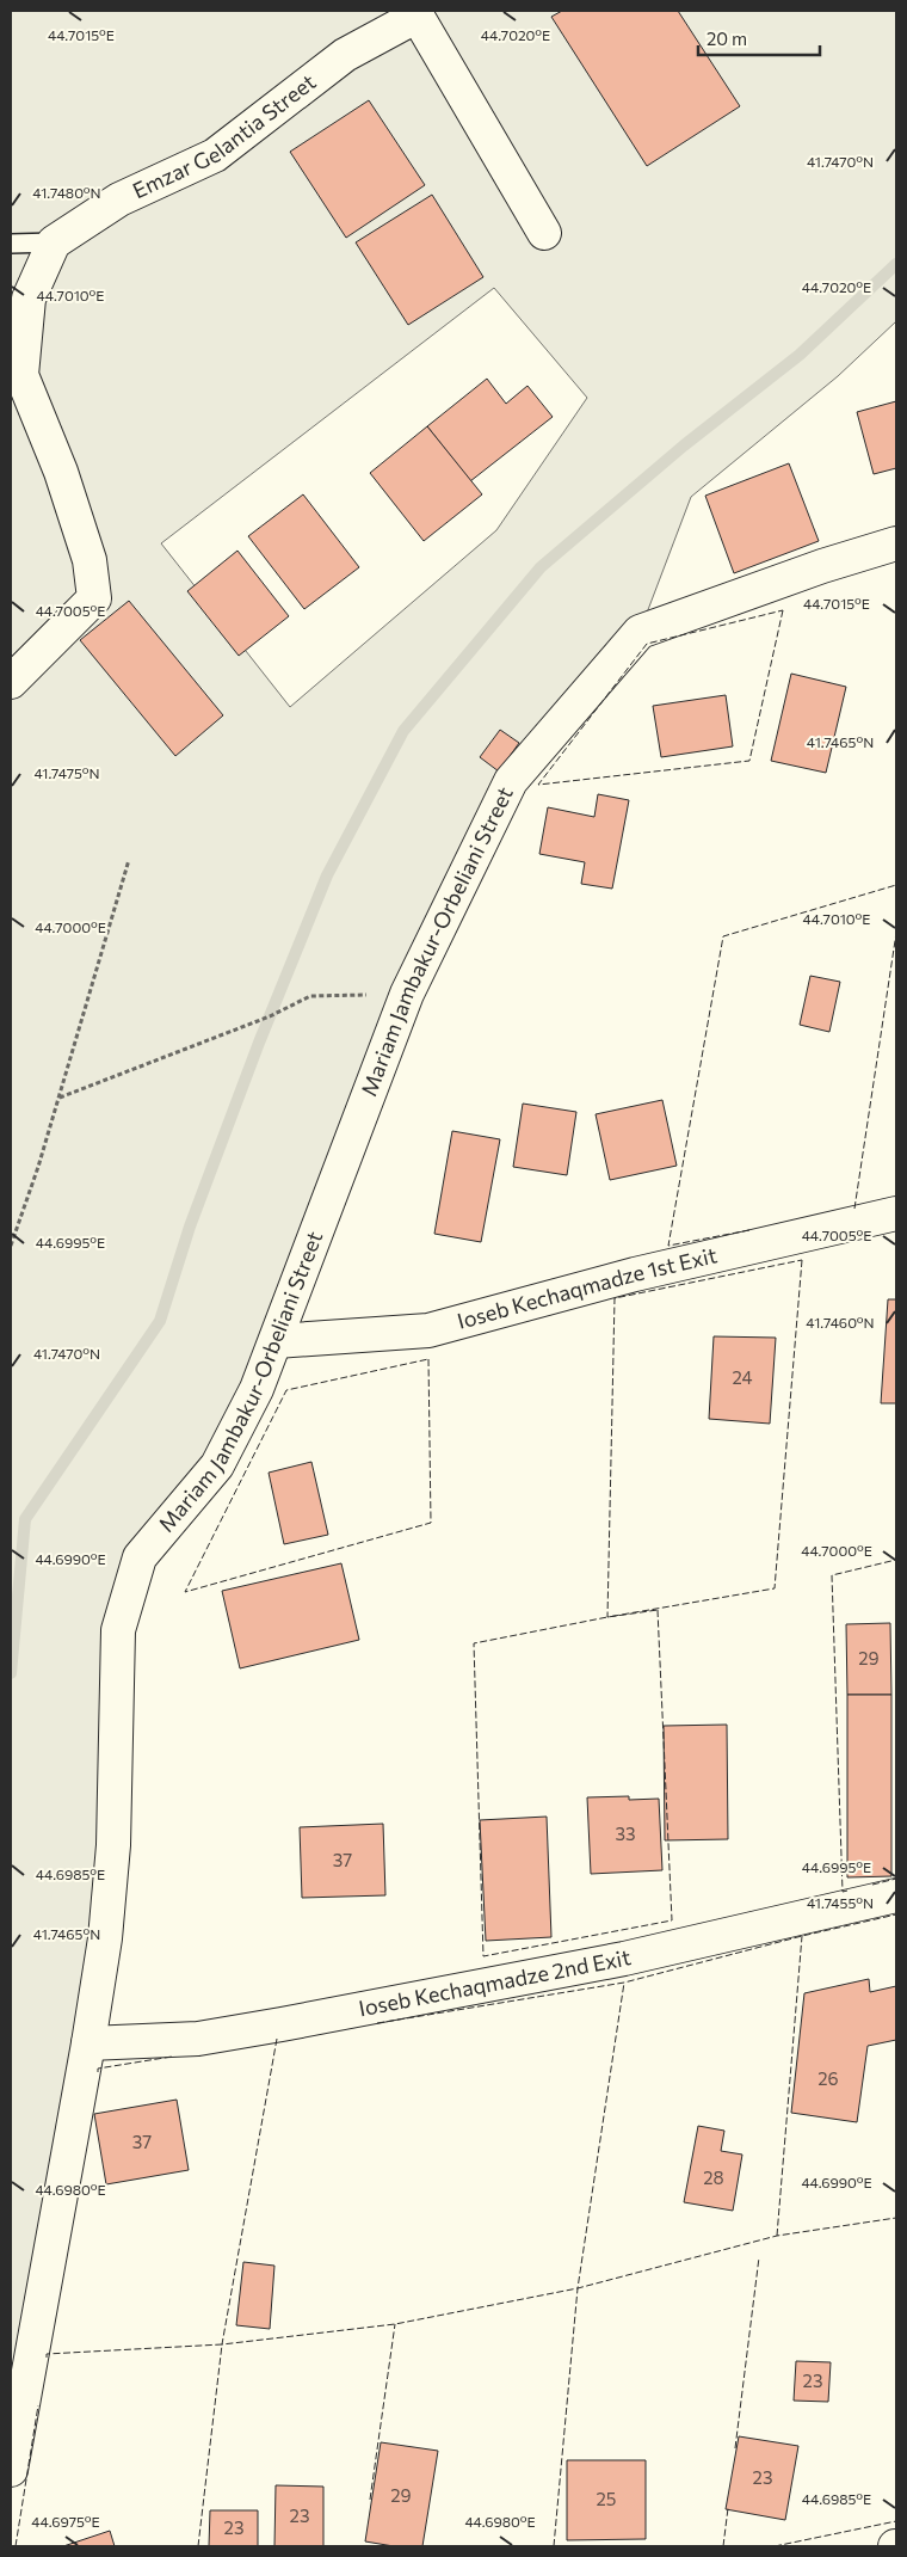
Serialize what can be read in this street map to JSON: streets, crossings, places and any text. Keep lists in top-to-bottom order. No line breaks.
{"streets":{"street":["Emzar Gelantia Street","Mariam Jambakur-Orbeliani Street","Ioseb Kechaqmadze 1st Exit","Ioseb Kechaqmadze 2nd Exit"]},"crossings":[["Mariam Jambakur-Orbeliani Street","Ioseb Kechaqmadze 1st Exit"],["Mariam Jambakur-Orbeliani Street","Ioseb Kechaqmadze 2nd Exit"]],"house_numbers":["24","29","33","37","26","37","28","23","23","29","25","23","23"],"scale_bar":"20 m","coordinates":["44.7015°E","44.7020°E","41.7470°N","41.7480°N","44.7010°E","44.7005°E","41.7465°N","41.7475°N","44.7000°E","44.6995°E","41.7460°N","44.6990°E","44.6985°E","41.7455°N","44.6980°E","44.6975°E"]}
